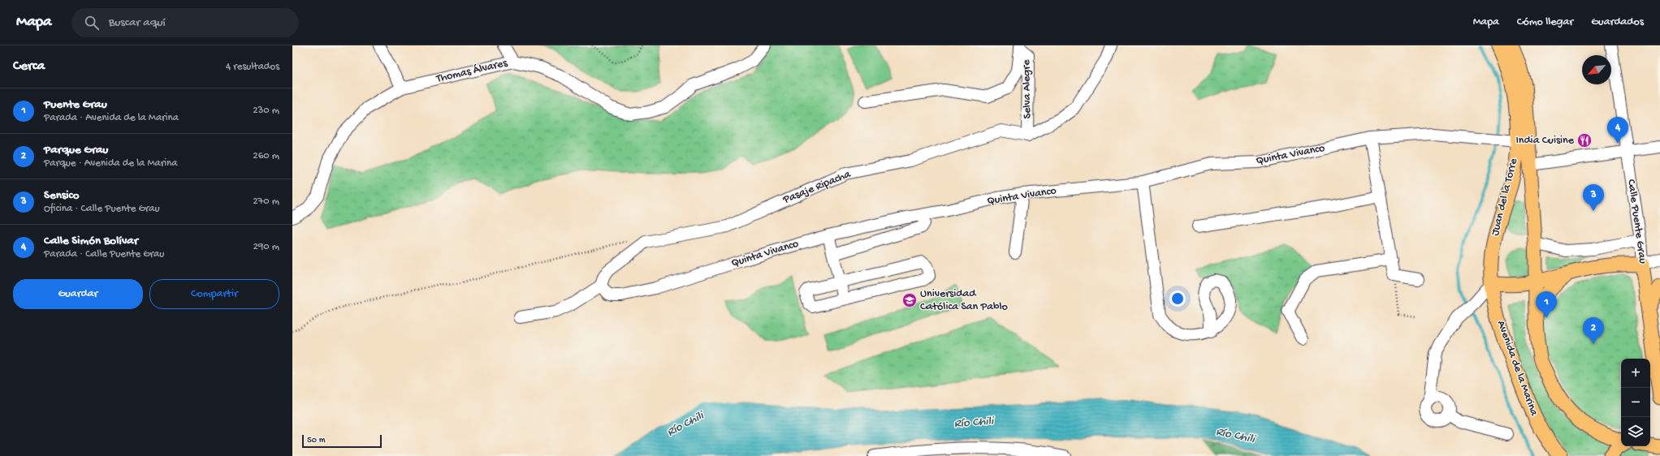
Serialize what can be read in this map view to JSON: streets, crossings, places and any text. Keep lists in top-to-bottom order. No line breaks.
{"streets":{"main road":["Juan del la Torre","Calle Puente Grau","Avenida de la Marina"],"street":["Thomas Álvares","Selva Alegre","Quinta Vivanco","Pasaje Ripacha"]},"crossings":[["Selva Alegre","Pasaje Ripacha"],["Quinta Vivanco","Juan del la Torre"],["Juan del la Torre","Avenida de la Marina"]],"water":["Río Chili"],"places":{"restaurant":["India Cuisine"],"school or university":["Universidad Católica San Pablo"]},"scale_bar":"50 m","north":"bottom left","page":{"header":"Mapa","search":"Buscar aquí","nav":["Mapa","Cómo llegar","Guardados"],"heading":["Cerca","4 resultados"],"list":[{"mark":"1","name":"Puente Grau","note":"Parada · Avenida de la Marina","value":"230 m"},{"mark":"2","name":"Parque Grau","note":"Parque · Avenida de la Marina","value":"260 m"},{"mark":"3","name":"Sensico","note":"Oficina · Calle Puente Grau","value":"270 m"},{"mark":"4","name":"Calle Simón Bolívar","note":"Parada · Calle Puente Grau","value":"290 m"}],"pins":["4","3","1","2"],"buttons":["Guardar","Compartir"],"map_buttons":["+","−"],"scale":"50 m"}}
